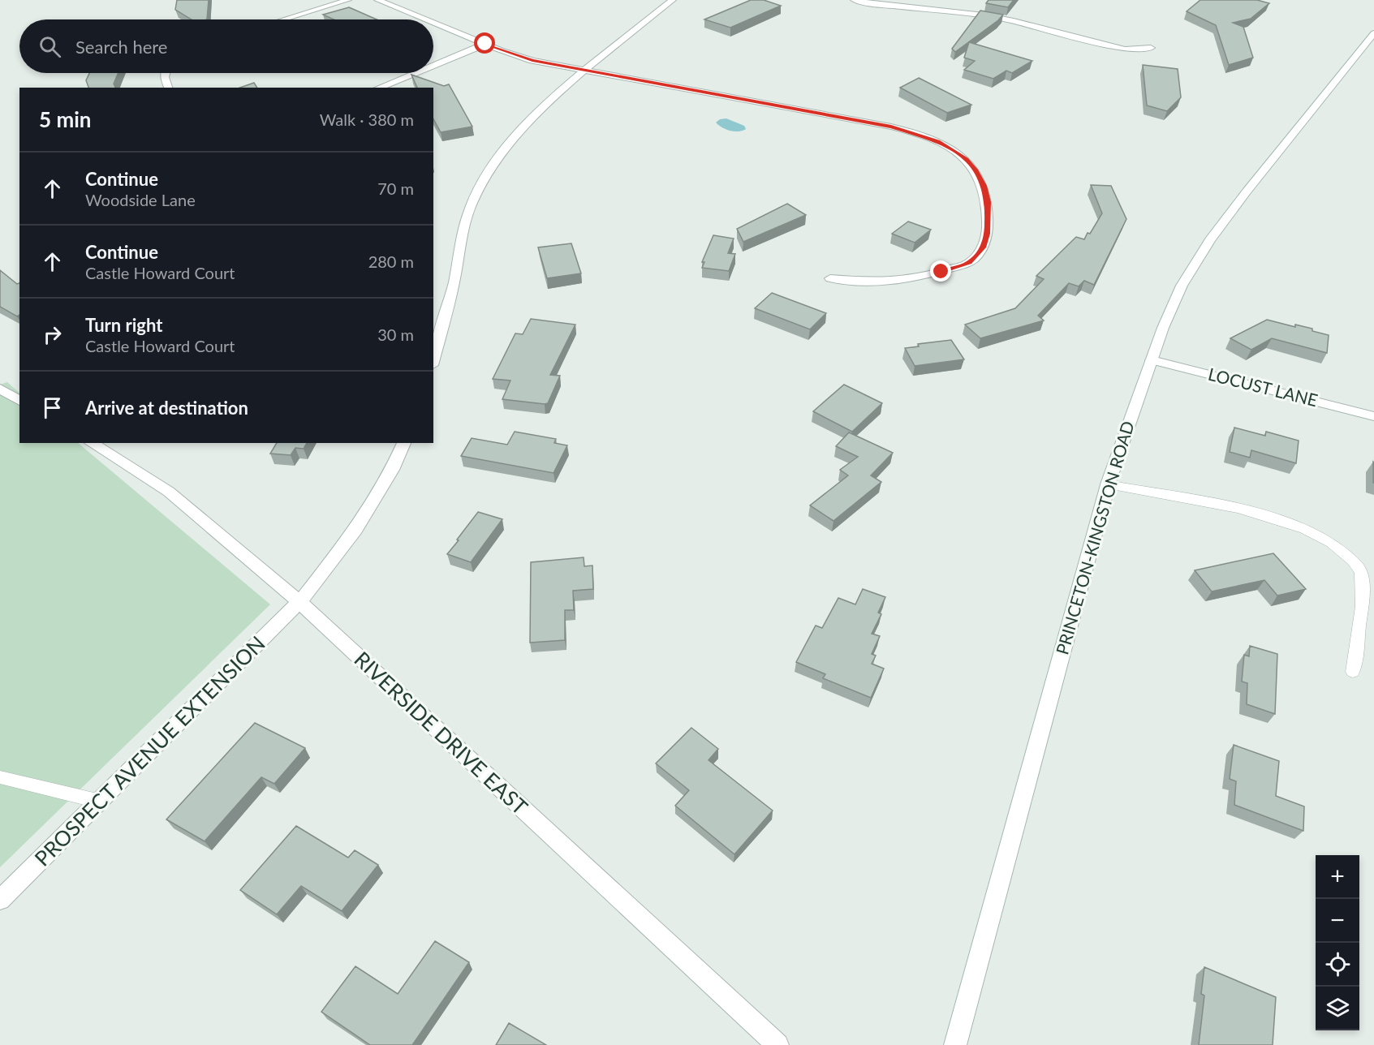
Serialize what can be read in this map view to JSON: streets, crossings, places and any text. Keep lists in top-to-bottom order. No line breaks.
{"streets":{"street":["LOCUST LANE","PRINCETON-KINGSTON ROAD","RIVERSIDE DRIVE EAST","PROSPECT AVENUE EXTENSION"]},"crossings":[["LOCUST LANE","PRINCETON-KINGSTON ROAD"],["RIVERSIDE DRIVE EAST","PROSPECT AVENUE EXTENSION"]],"page":{"search":"Search here","heading":["5 min","Walk · 380 m"],"list":[["Continue","Woodside Lane","70 m"],["Continue","Castle Howard Court","280 m"],["Turn right","Castle Howard Court","30 m"],"Arrive at destination"],"map_buttons":["+","−"]}}
